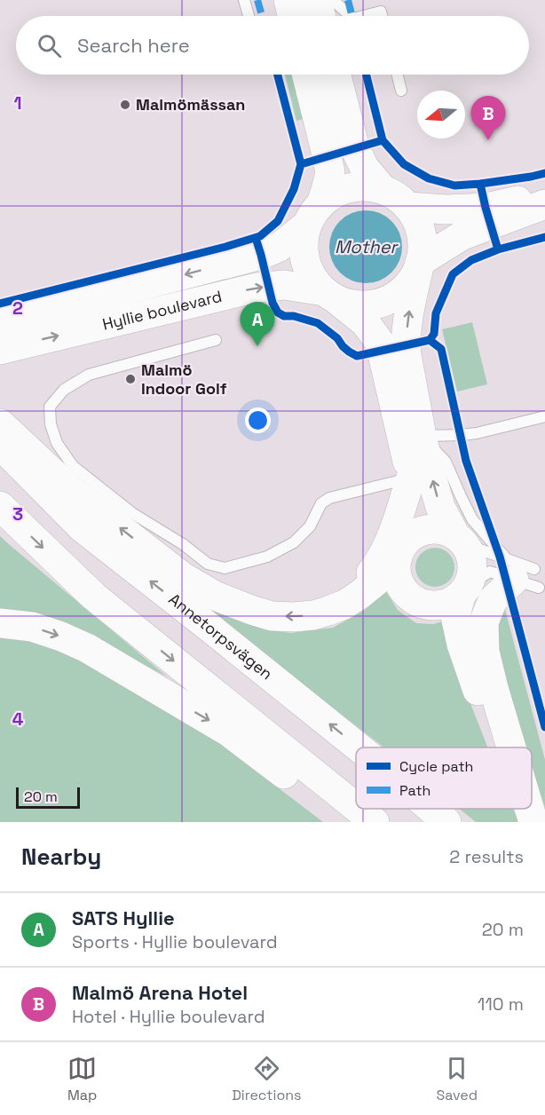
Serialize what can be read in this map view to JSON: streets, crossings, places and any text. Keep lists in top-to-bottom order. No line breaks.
{"streets":{"main road":["Hyllie boulevard","Annetorpsvägen"]},"water":["Mother"],"places":["Malmömässan","Malmö Indoor Golf"],"legend":["Cycle path","Path"],"scale_bar":"20 m","north":"left","page":{"search":"Search here","pins":["B","A"],"scale":"20 m","heading":["Nearby","2 results"],"list":[{"mark":"A","name":"SATS Hyllie","note":"Sports · Hyllie boulevard","value":"20 m"},{"mark":"B","name":"Malmö Arena Hotel","note":"Hotel · Hyllie boulevard","value":"110 m"}],"nav":["Map","Directions","Saved"]},"grid":{"rows":["1","2","3","4"]}}
